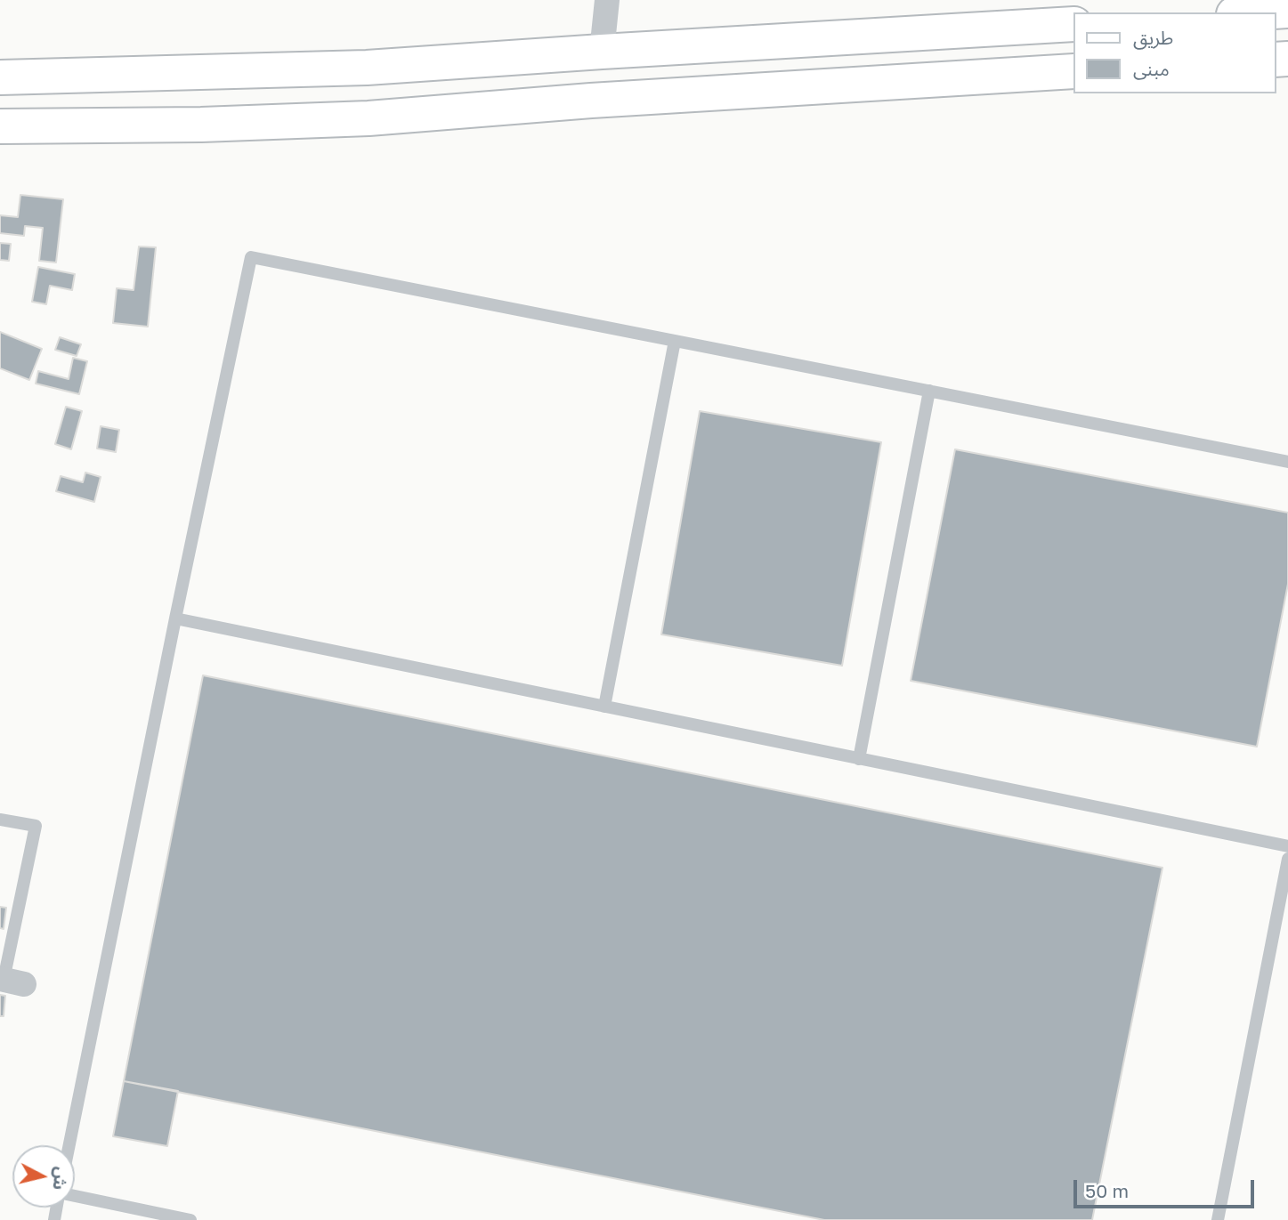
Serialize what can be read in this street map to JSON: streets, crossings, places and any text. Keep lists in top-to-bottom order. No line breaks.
{"legend":["طريق","مبنى"],"scale_bar":"50 m","north":"right"}
